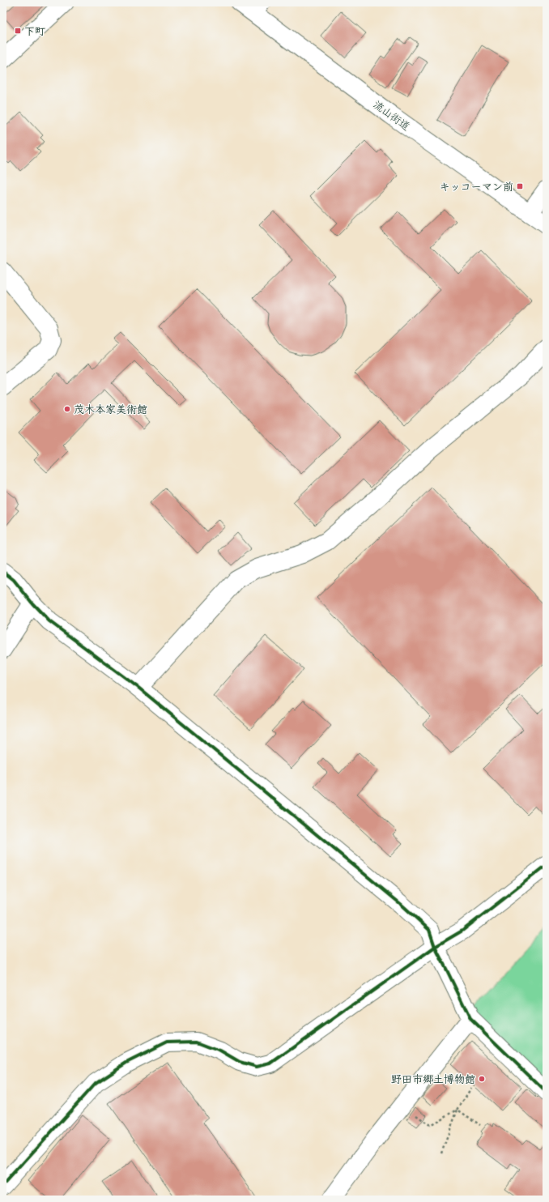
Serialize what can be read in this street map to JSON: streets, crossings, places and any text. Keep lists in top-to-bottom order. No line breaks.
{"streets":{"street":["流山街道"]},"places":{"transit":["下町","キッコーマン前"],"other":["茂木本家美術館","野田市郷土博物館"]}}
